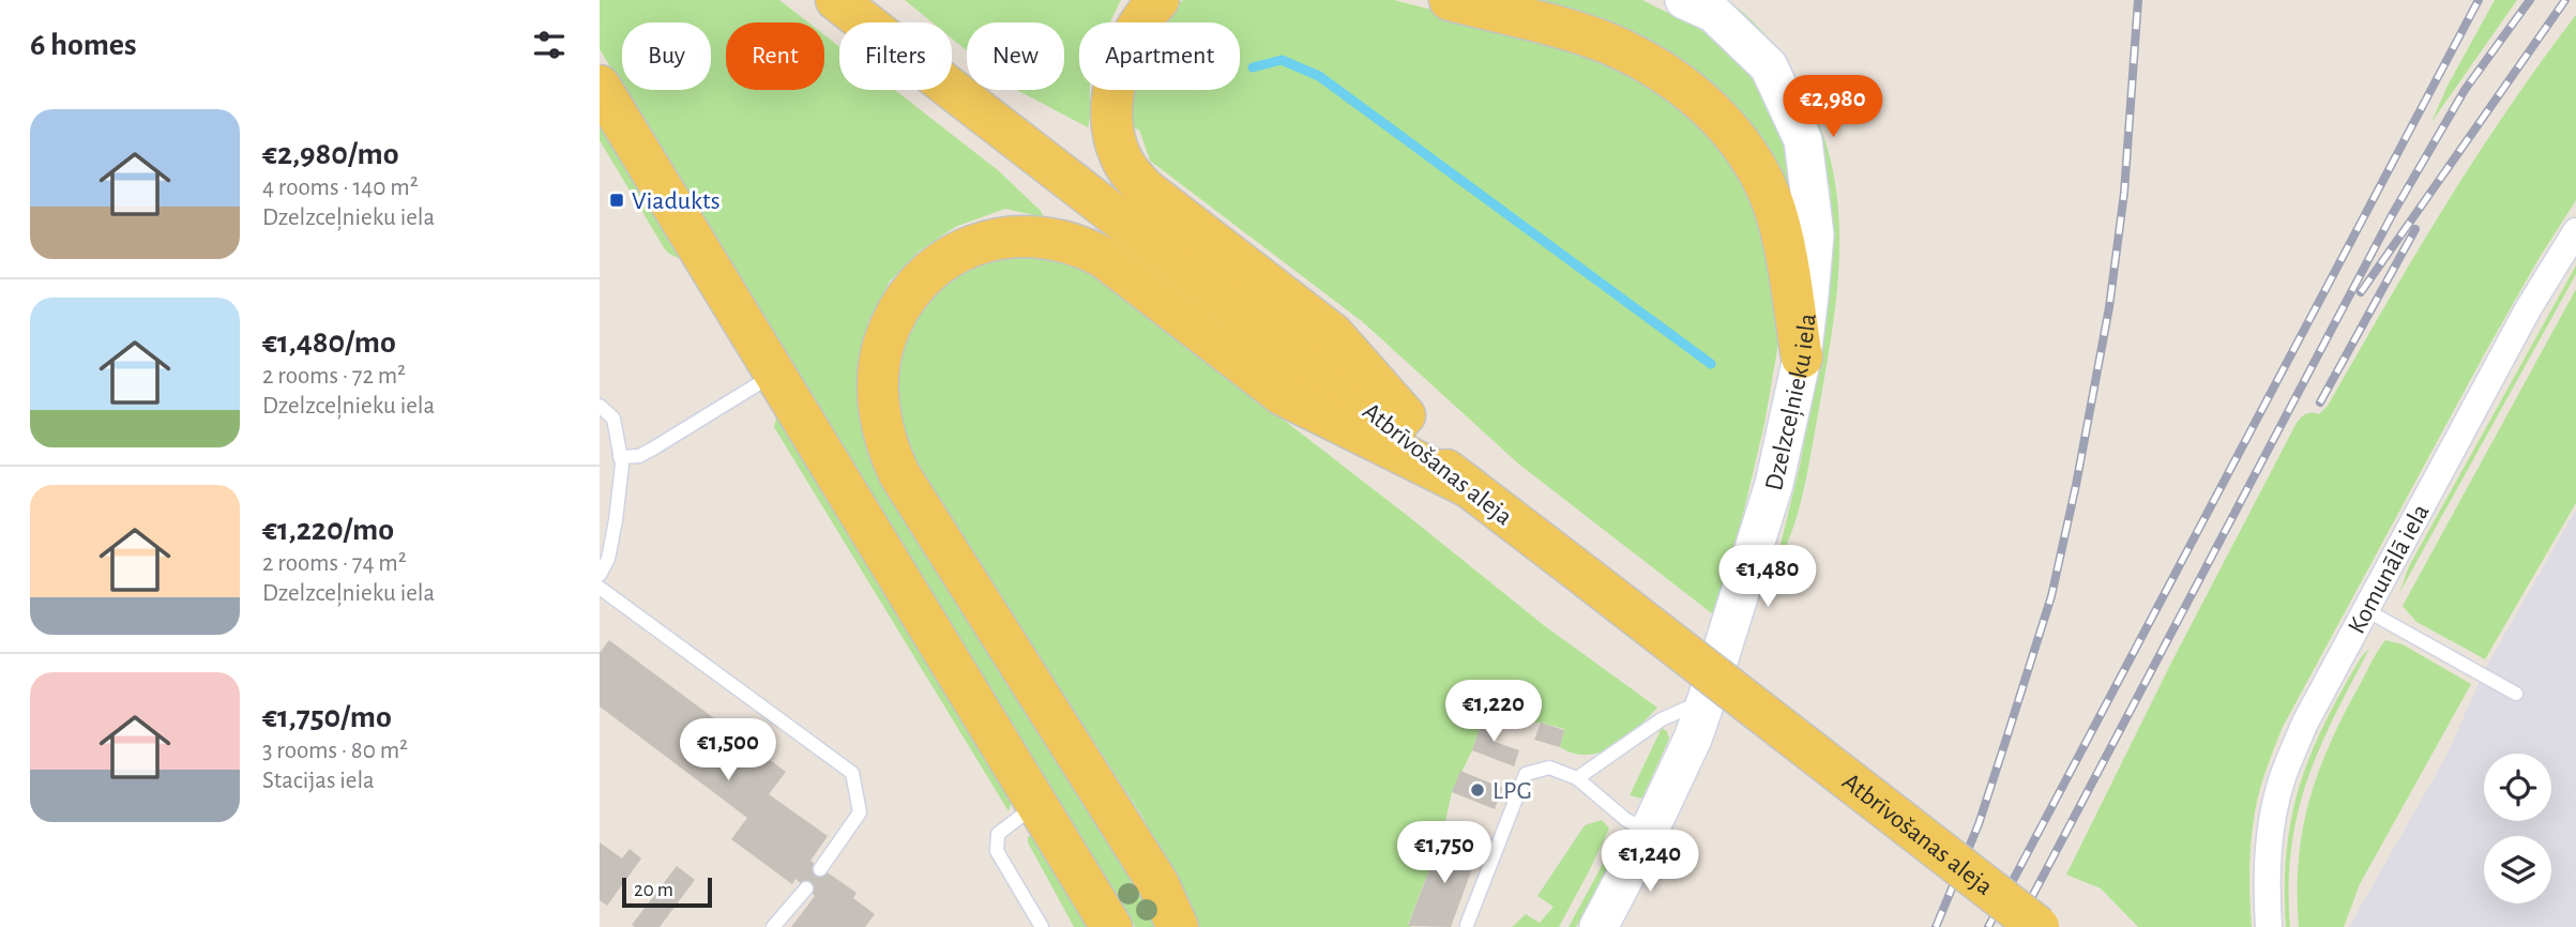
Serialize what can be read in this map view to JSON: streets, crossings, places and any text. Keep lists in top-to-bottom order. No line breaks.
{"streets":{"main road":["Dzelzceļnieku iela","Atbrīvošanas aleja"],"street":["Komunālā iela"]},"places":{"transit":["Viadukts"],"other":["LPG"]},"scale_bar":"20 m","page":{"heading":"6 homes","chip":["Buy","Rent","Filters","New","Apartment"],"price":["€2,980","€1,480","€1,220","€1,500","€1,750","€1,240"],"list":[{"name":"€2,980/mo","note":"4 rooms · 140 m² · Dzelzceļnieku iela"},{"name":"€1,480/mo","note":"2 rooms · 72 m² · Dzelzceļnieku iela"},{"name":"€1,220/mo","note":"2 rooms · 74 m² · Dzelzceļnieku iela"},{"name":"€1,750/mo","note":"3 rooms · 80 m² · Stacijas iela"}],"scale":"20 m"}}
